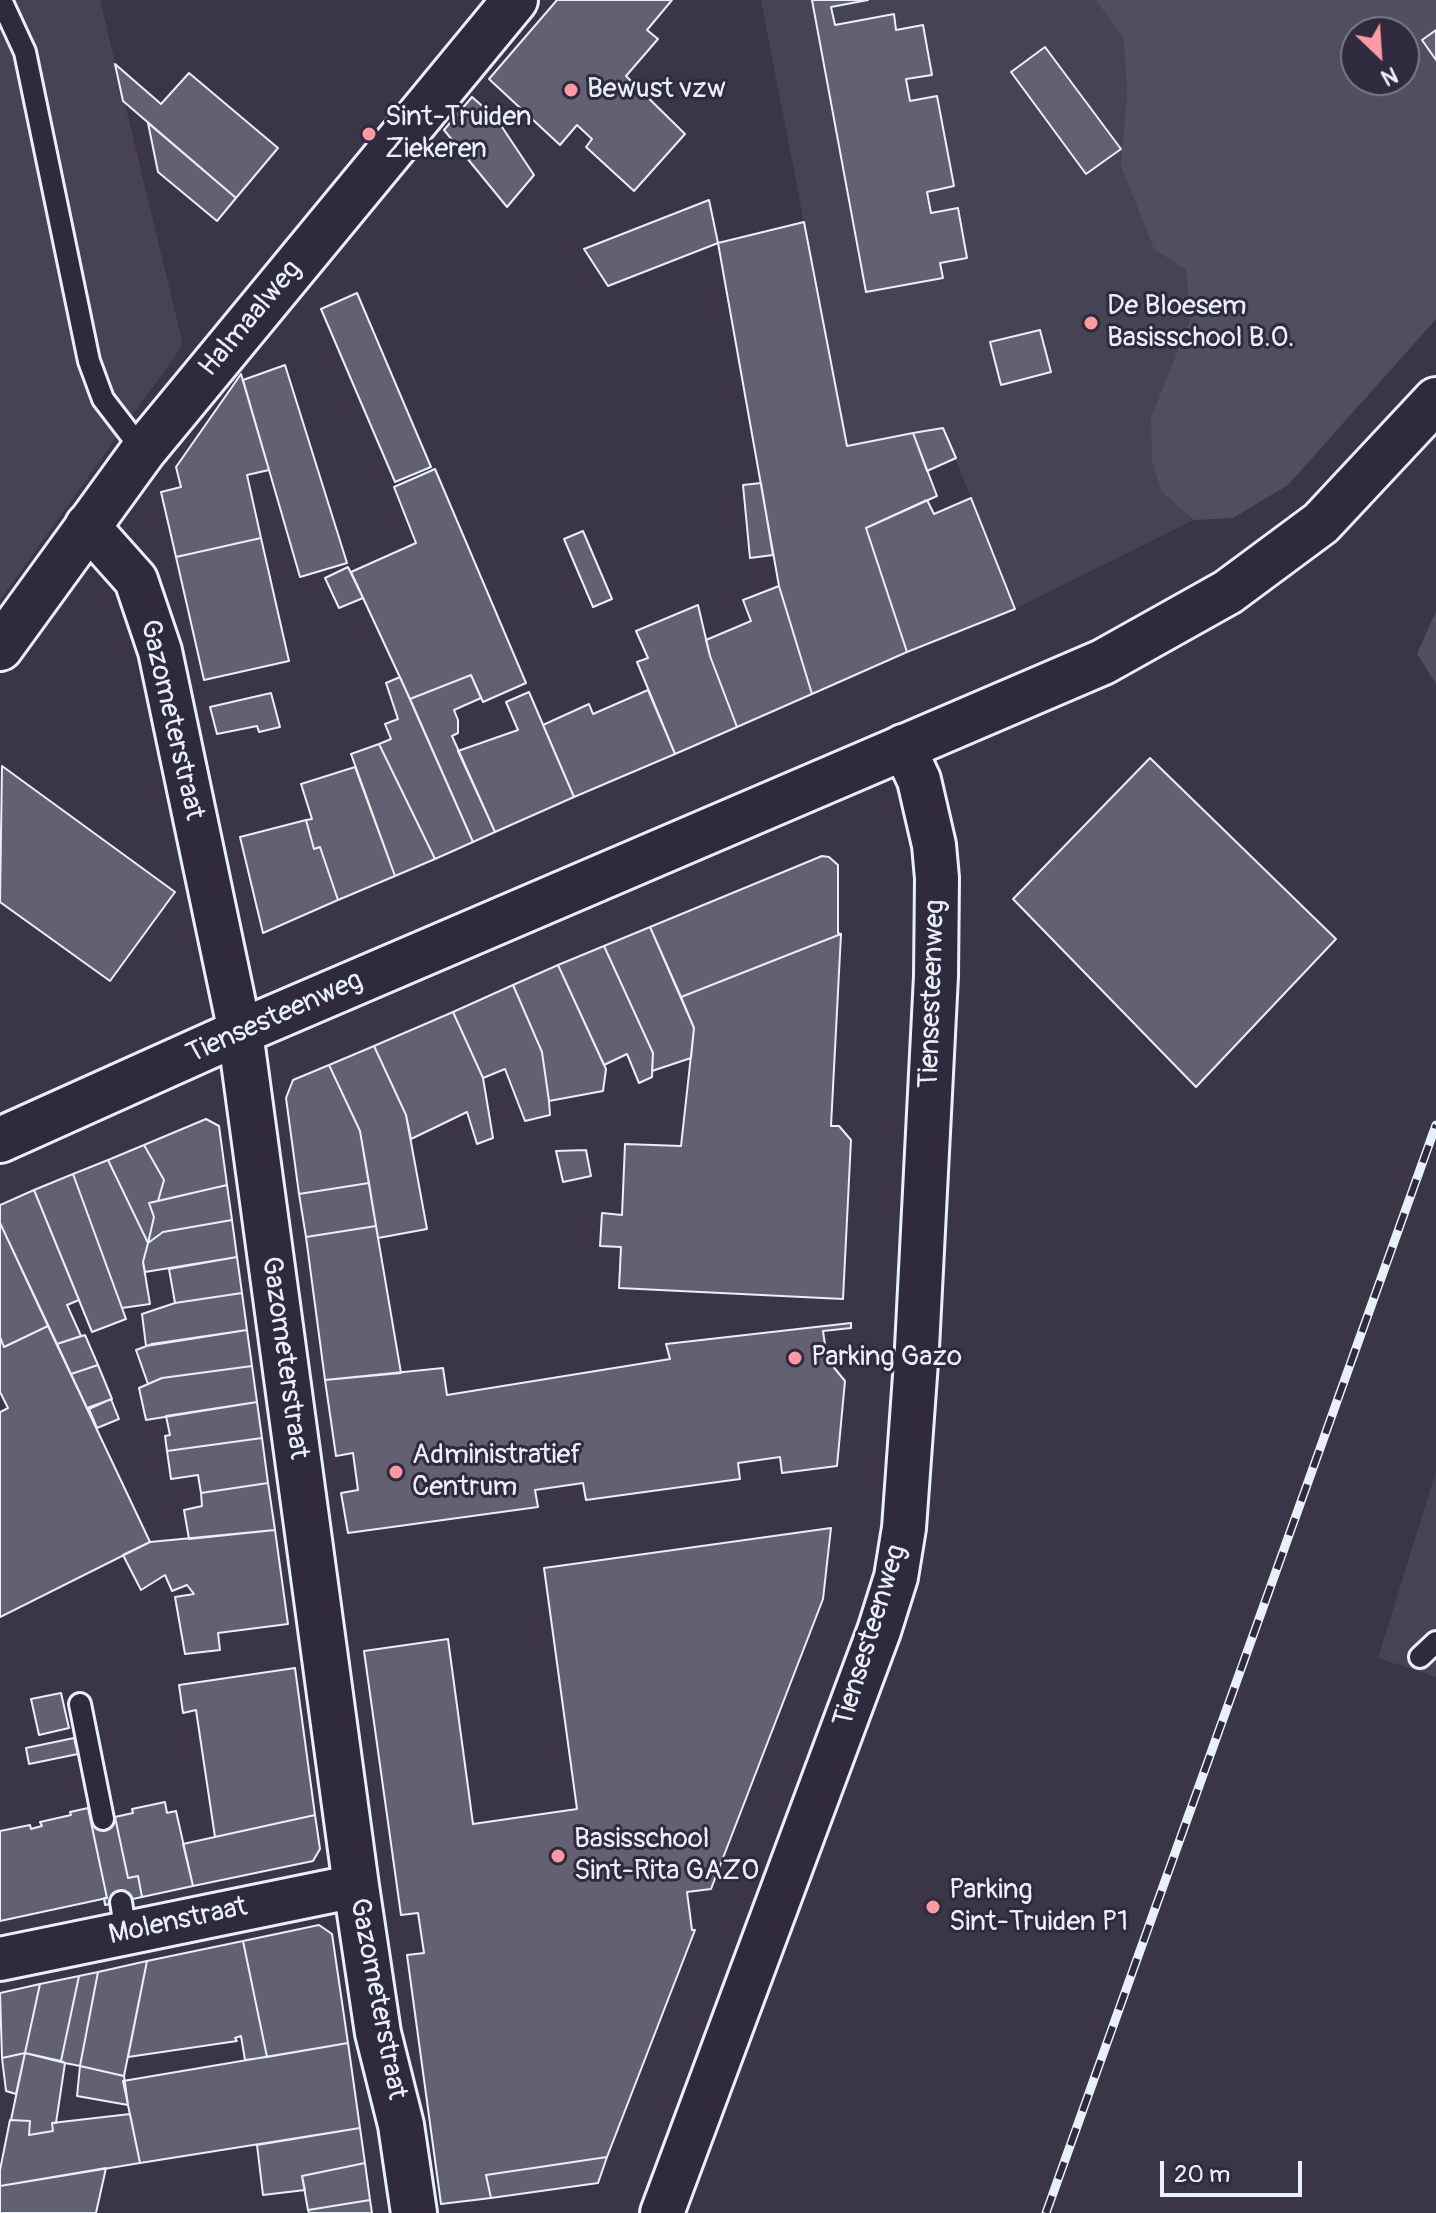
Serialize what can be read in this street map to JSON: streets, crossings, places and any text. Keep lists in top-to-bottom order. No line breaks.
{"streets":{"street":["Halmaalweg","Gazometerstraat","Tiensesteenweg","Molenstraat"]},"crossings":[["Halmaalweg","Gazometerstraat"],["Gazometerstraat","Tiensesteenweg"],["Gazometerstraat","Molenstraat"]],"places":["Bewust vzw","Sint-Truiden Ziekeren","De Bloesem Basisschool B.O.","Parking Gazo","Administratief Centrum","Basisschool Sint-Rita GAZO","Parking Sint-Truiden P1"],"scale_bar":"20 m","north":"bottom right"}
